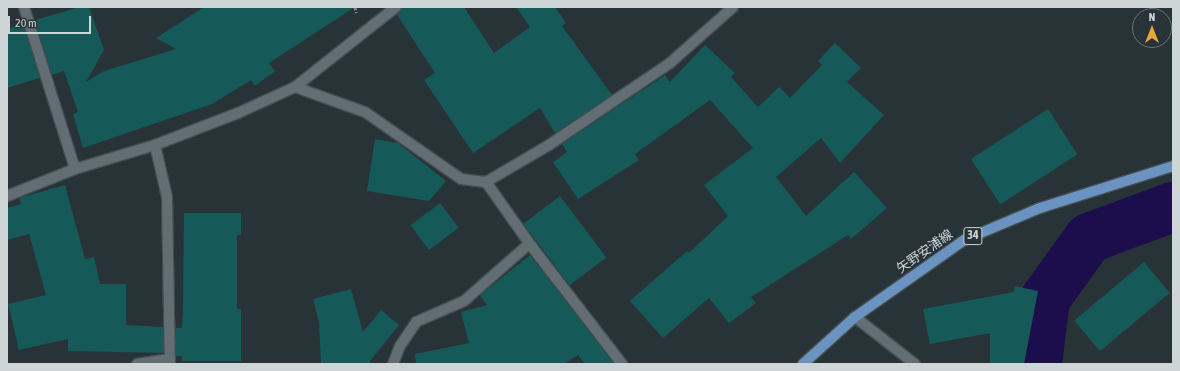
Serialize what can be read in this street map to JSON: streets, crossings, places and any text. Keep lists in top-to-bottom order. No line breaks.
{"streets":{"main road":["34","矢野安浦線"]},"scale_bar":"20 m","north":"top"}
